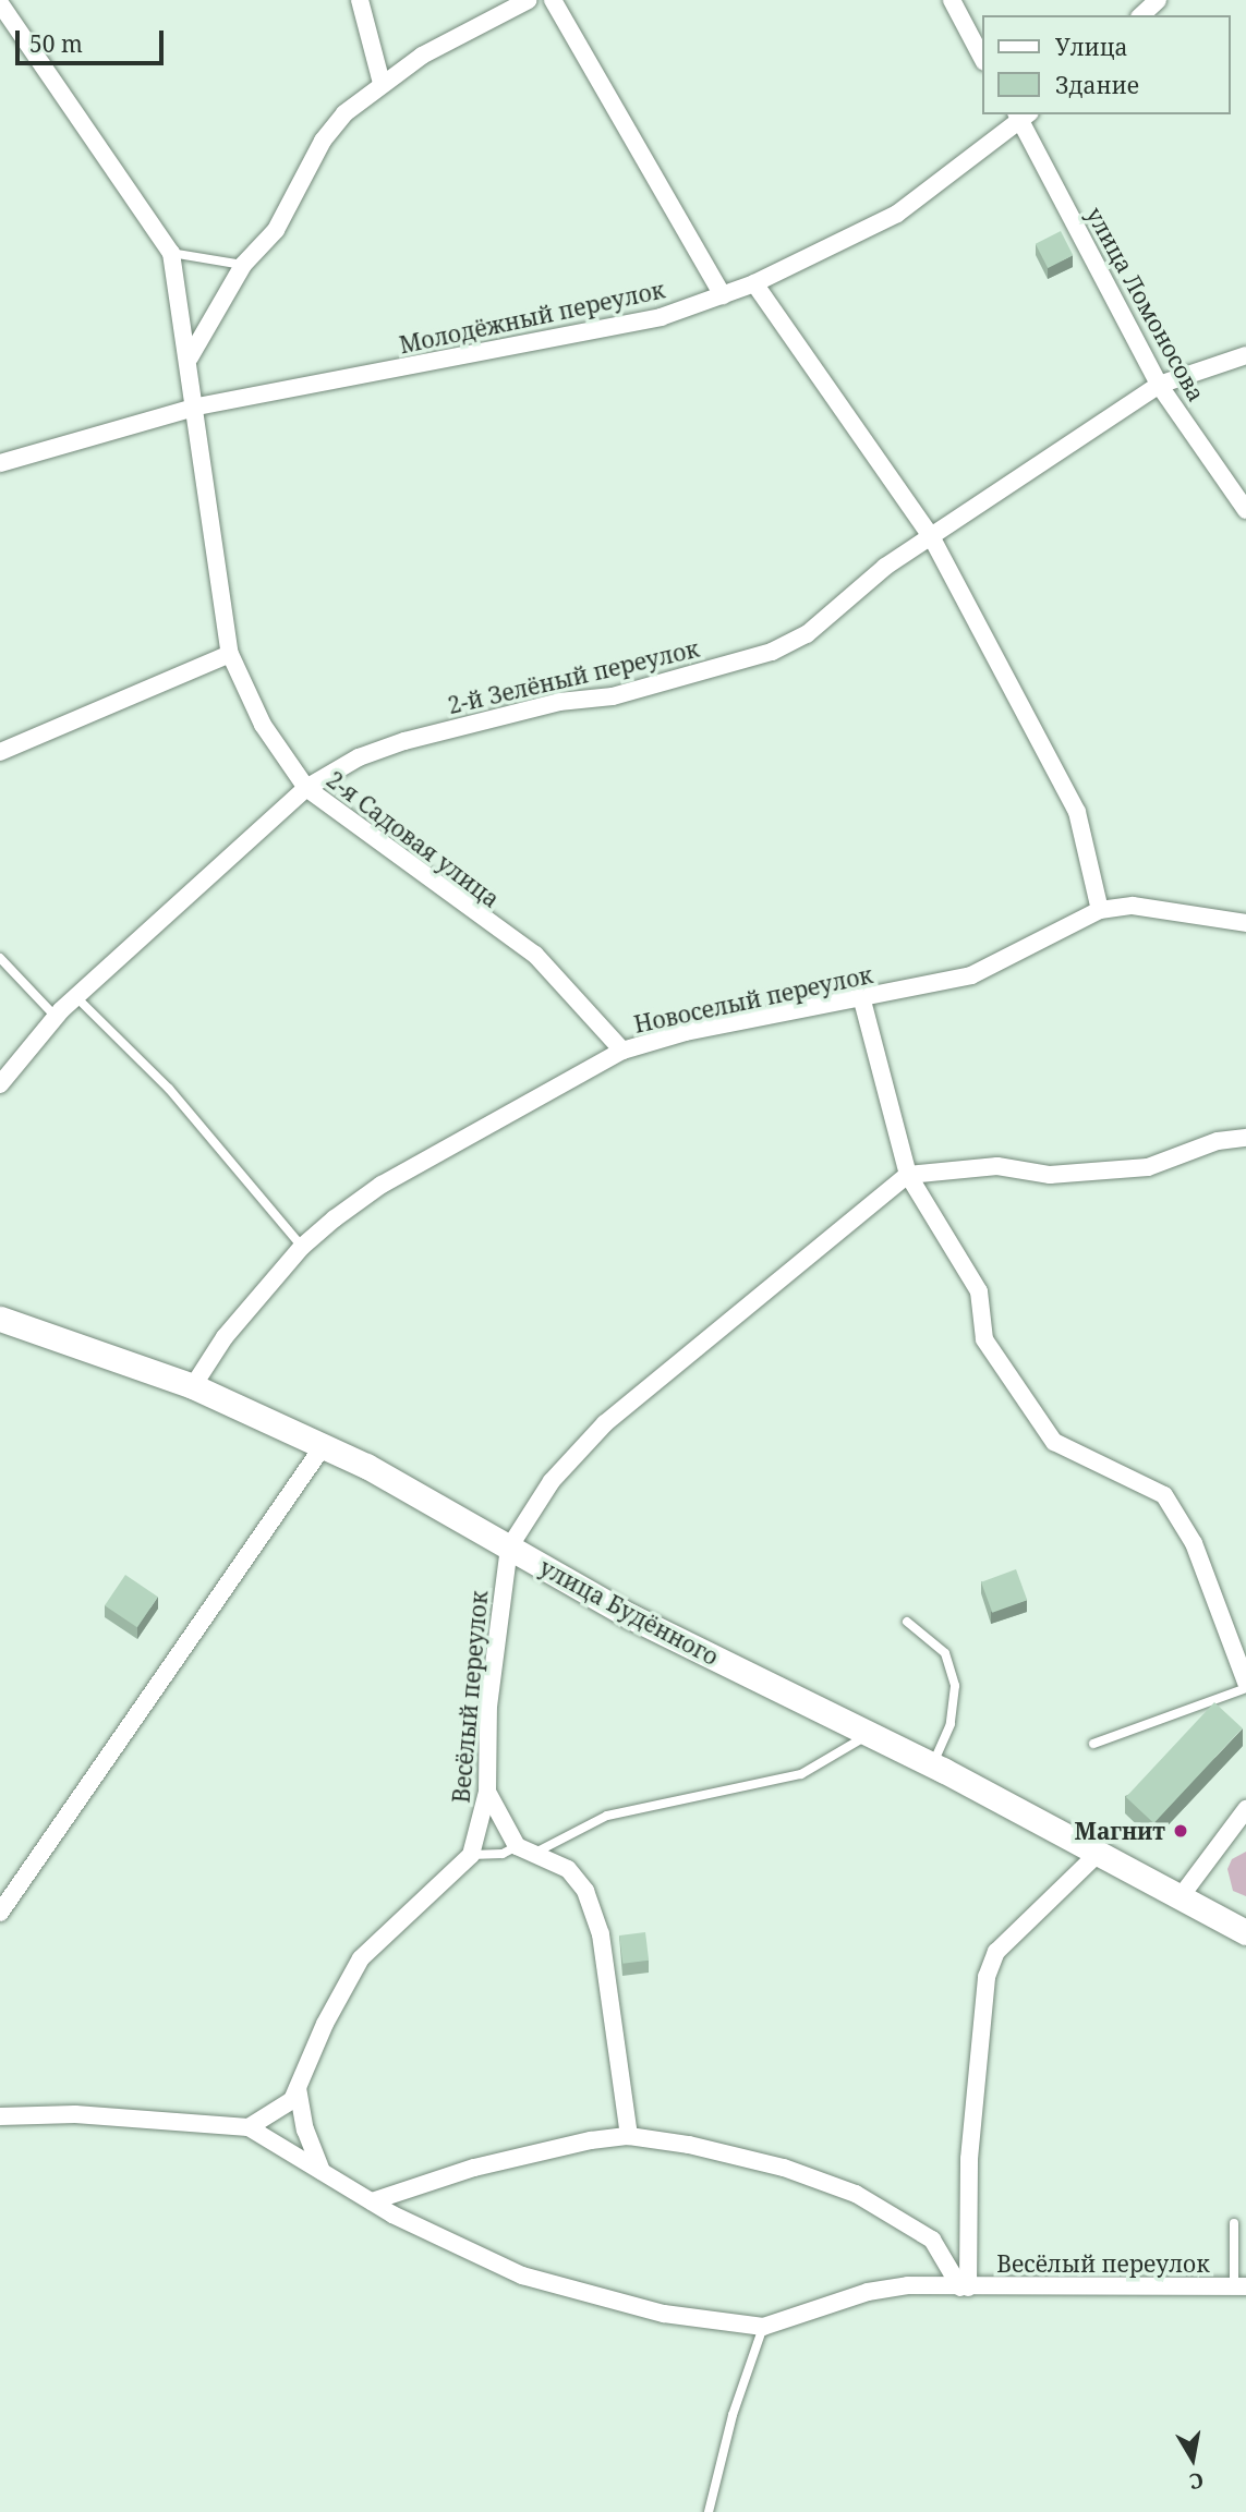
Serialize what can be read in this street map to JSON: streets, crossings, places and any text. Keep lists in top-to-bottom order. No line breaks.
{"streets":{"main road":["улица Будённого"],"street":["улица Ломоносова","Молодёжный переулок","2-й Зелёный переулок","2-я Садовая улица","Новоселый переулок","Весёлый переулок"]},"crossings":[["улица Ломоносова","Молодёжный переулок"],["улица Ломоносова","2-й Зелёный переулок"],["Молодёжный переулок","2-я Садовая улица"],["2-й Зелёный переулок","2-я Садовая улица"],["2-я Садовая улица","Новоселый переулок"],["Новоселый переулок","улица Будённого"],["улица Будённого","Весёлый переулок"]],"places":["Магнит"],"legend":["Улица","Здание"],"scale_bar":"50 m","north":"bottom"}
